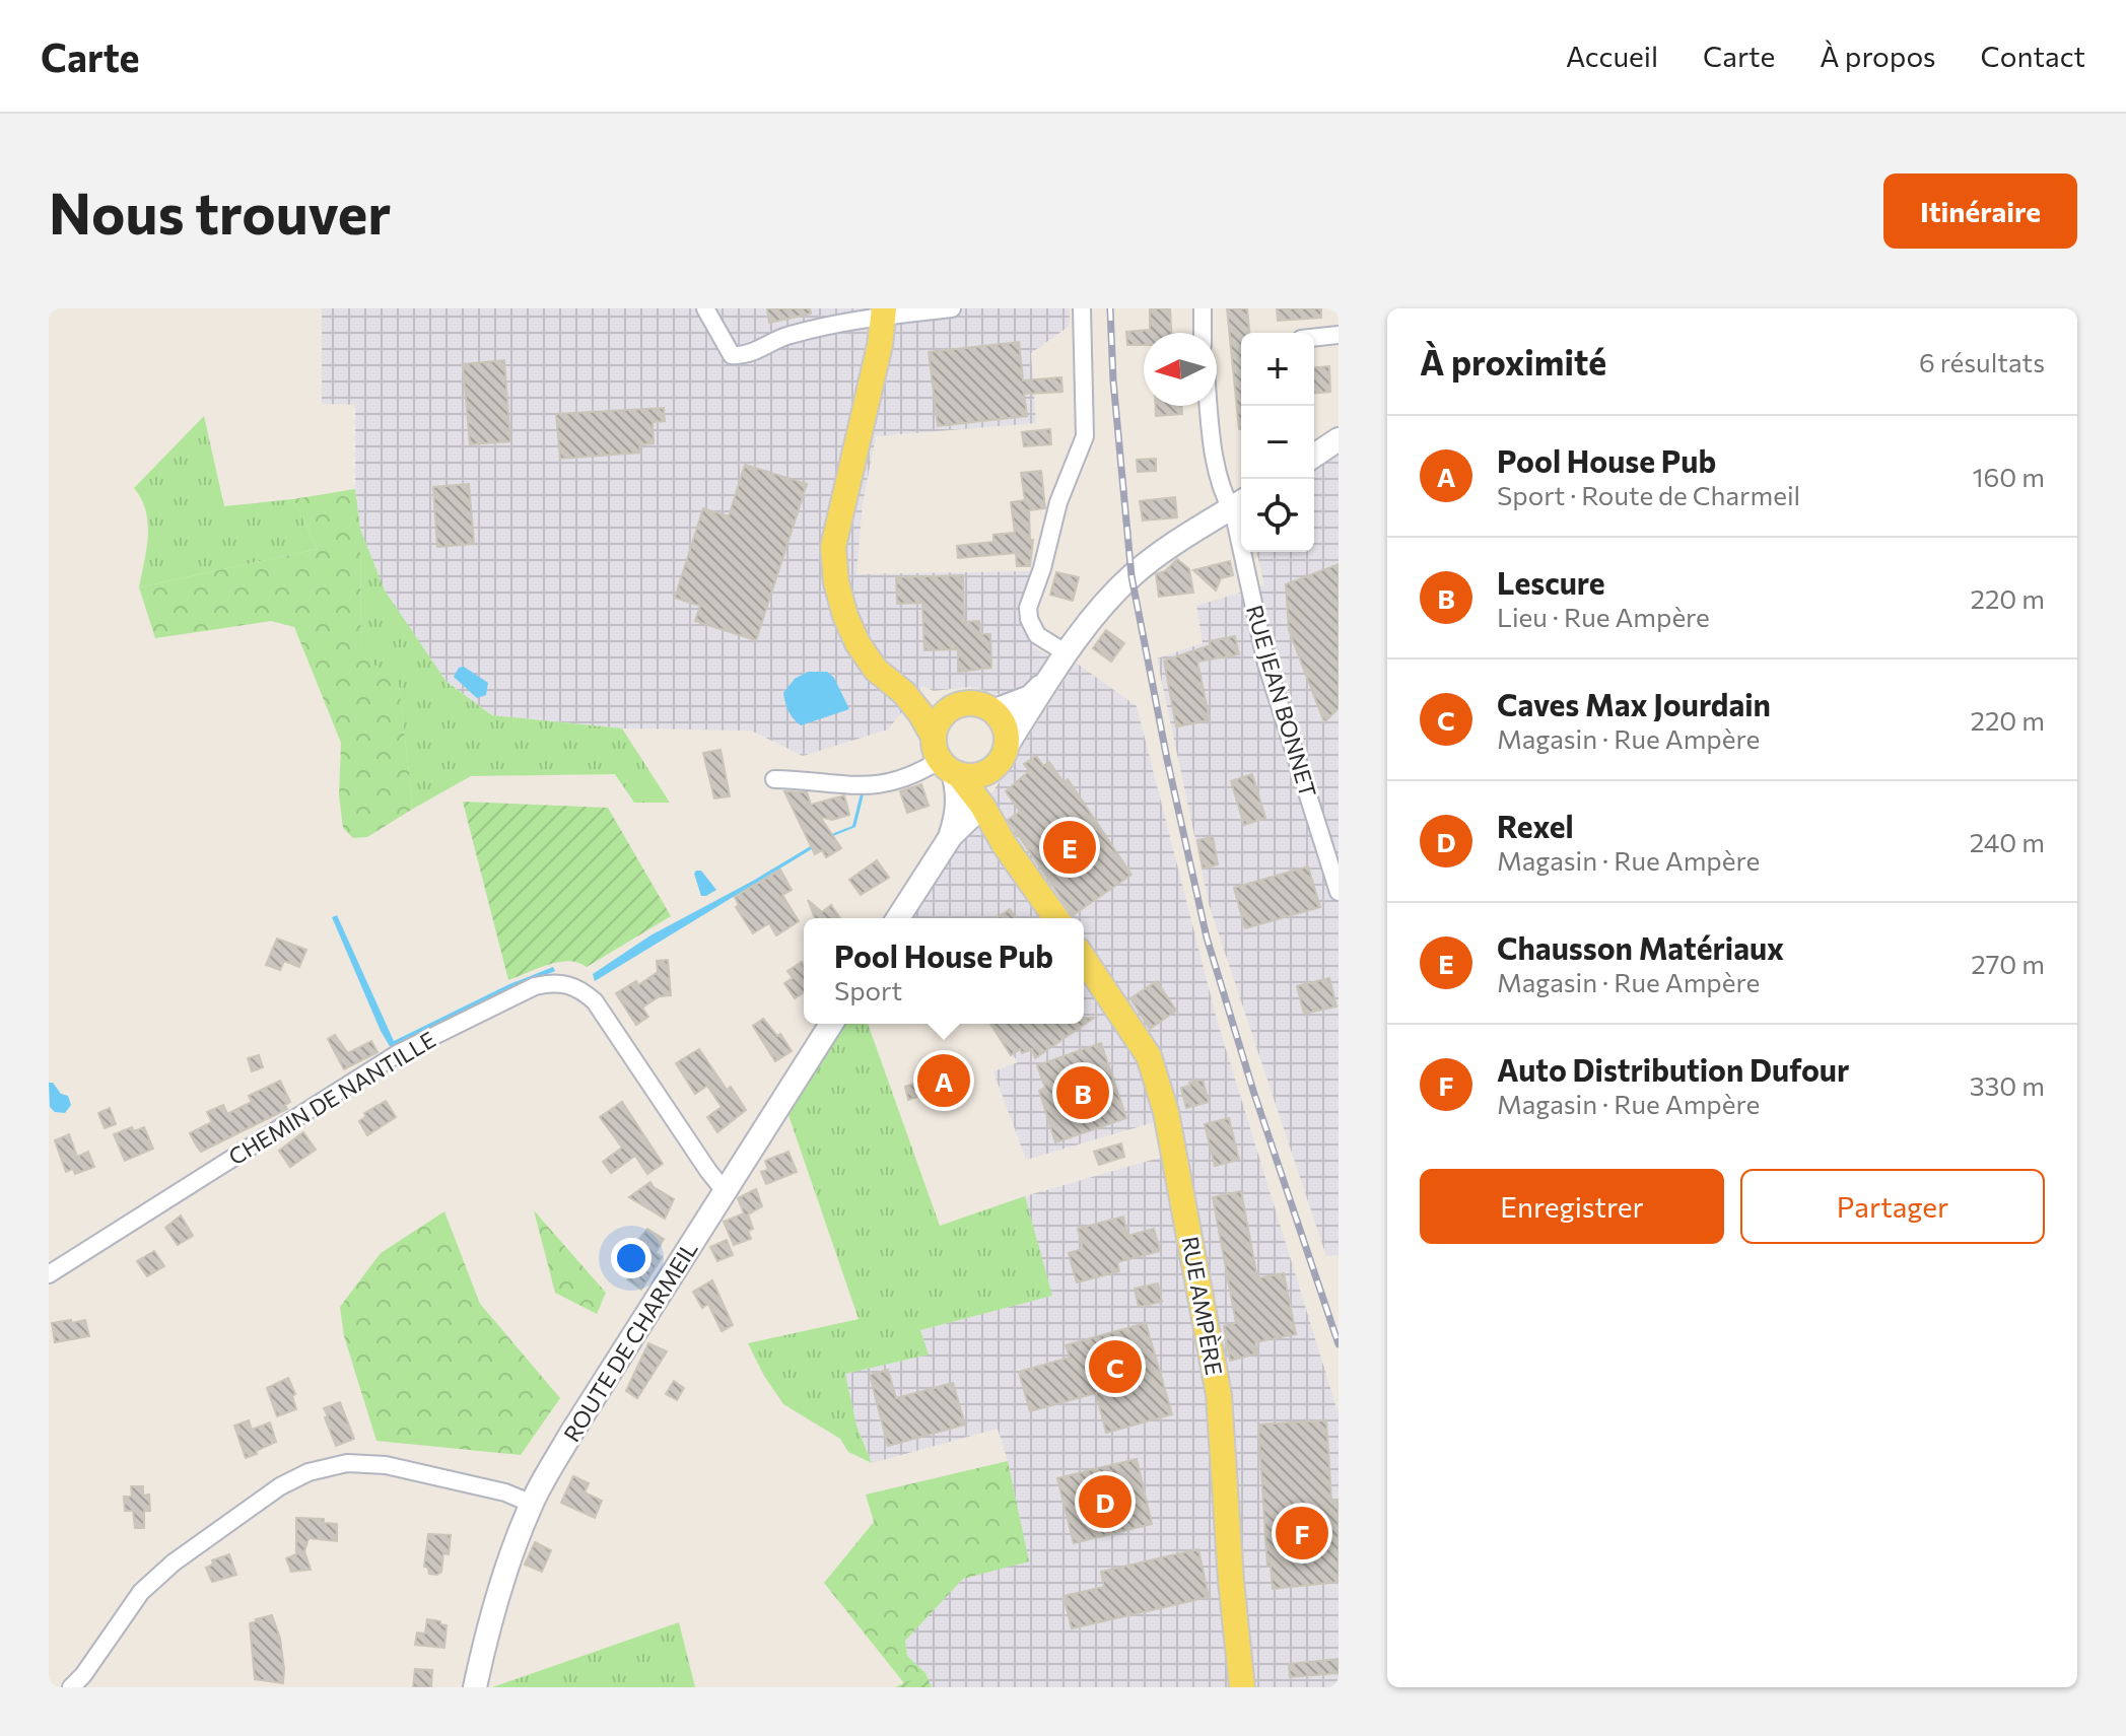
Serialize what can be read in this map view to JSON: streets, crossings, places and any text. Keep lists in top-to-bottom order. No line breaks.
{"streets":{"main road":["RUE AMPÈRE","ROUTE DE CHARMEIL"],"street":["RUE JEAN BONNET","CHEMIN DE NANTILLE"]},"crossings":[["CHEMIN DE NANTILLE","ROUTE DE CHARMEIL"]],"north":"left","page":{"header":"Carte","nav":["Accueil","Carte","À propos","Contact"],"buttons":["Itinéraire",["Enregistrer","Partager"]],"title":"Nous trouver","heading":["À proximité","6 résultats"],"map_buttons":["+","−"],"list":[{"mark":"A","name":"Pool House Pub","note":"Sport · Route de Charmeil","value":"160 m"},{"mark":"B","name":"Lescure","note":"Lieu · Rue Ampère","value":"220 m"},{"mark":"C","name":"Caves Max Jourdain","note":"Magasin · Rue Ampère","value":"220 m"},{"mark":"D","name":"Rexel","note":"Magasin · Rue Ampère","value":"240 m"},{"mark":"E","name":"Chausson Matériaux","note":"Magasin · Rue Ampère","value":"270 m"},{"mark":"F","name":"Auto Distribution Dufour","note":"Magasin · Rue Ampère","value":"330 m"}],"pins":["E","A","B","C","D","F"],"popup":["Pool House Pub","Sport"]}}
